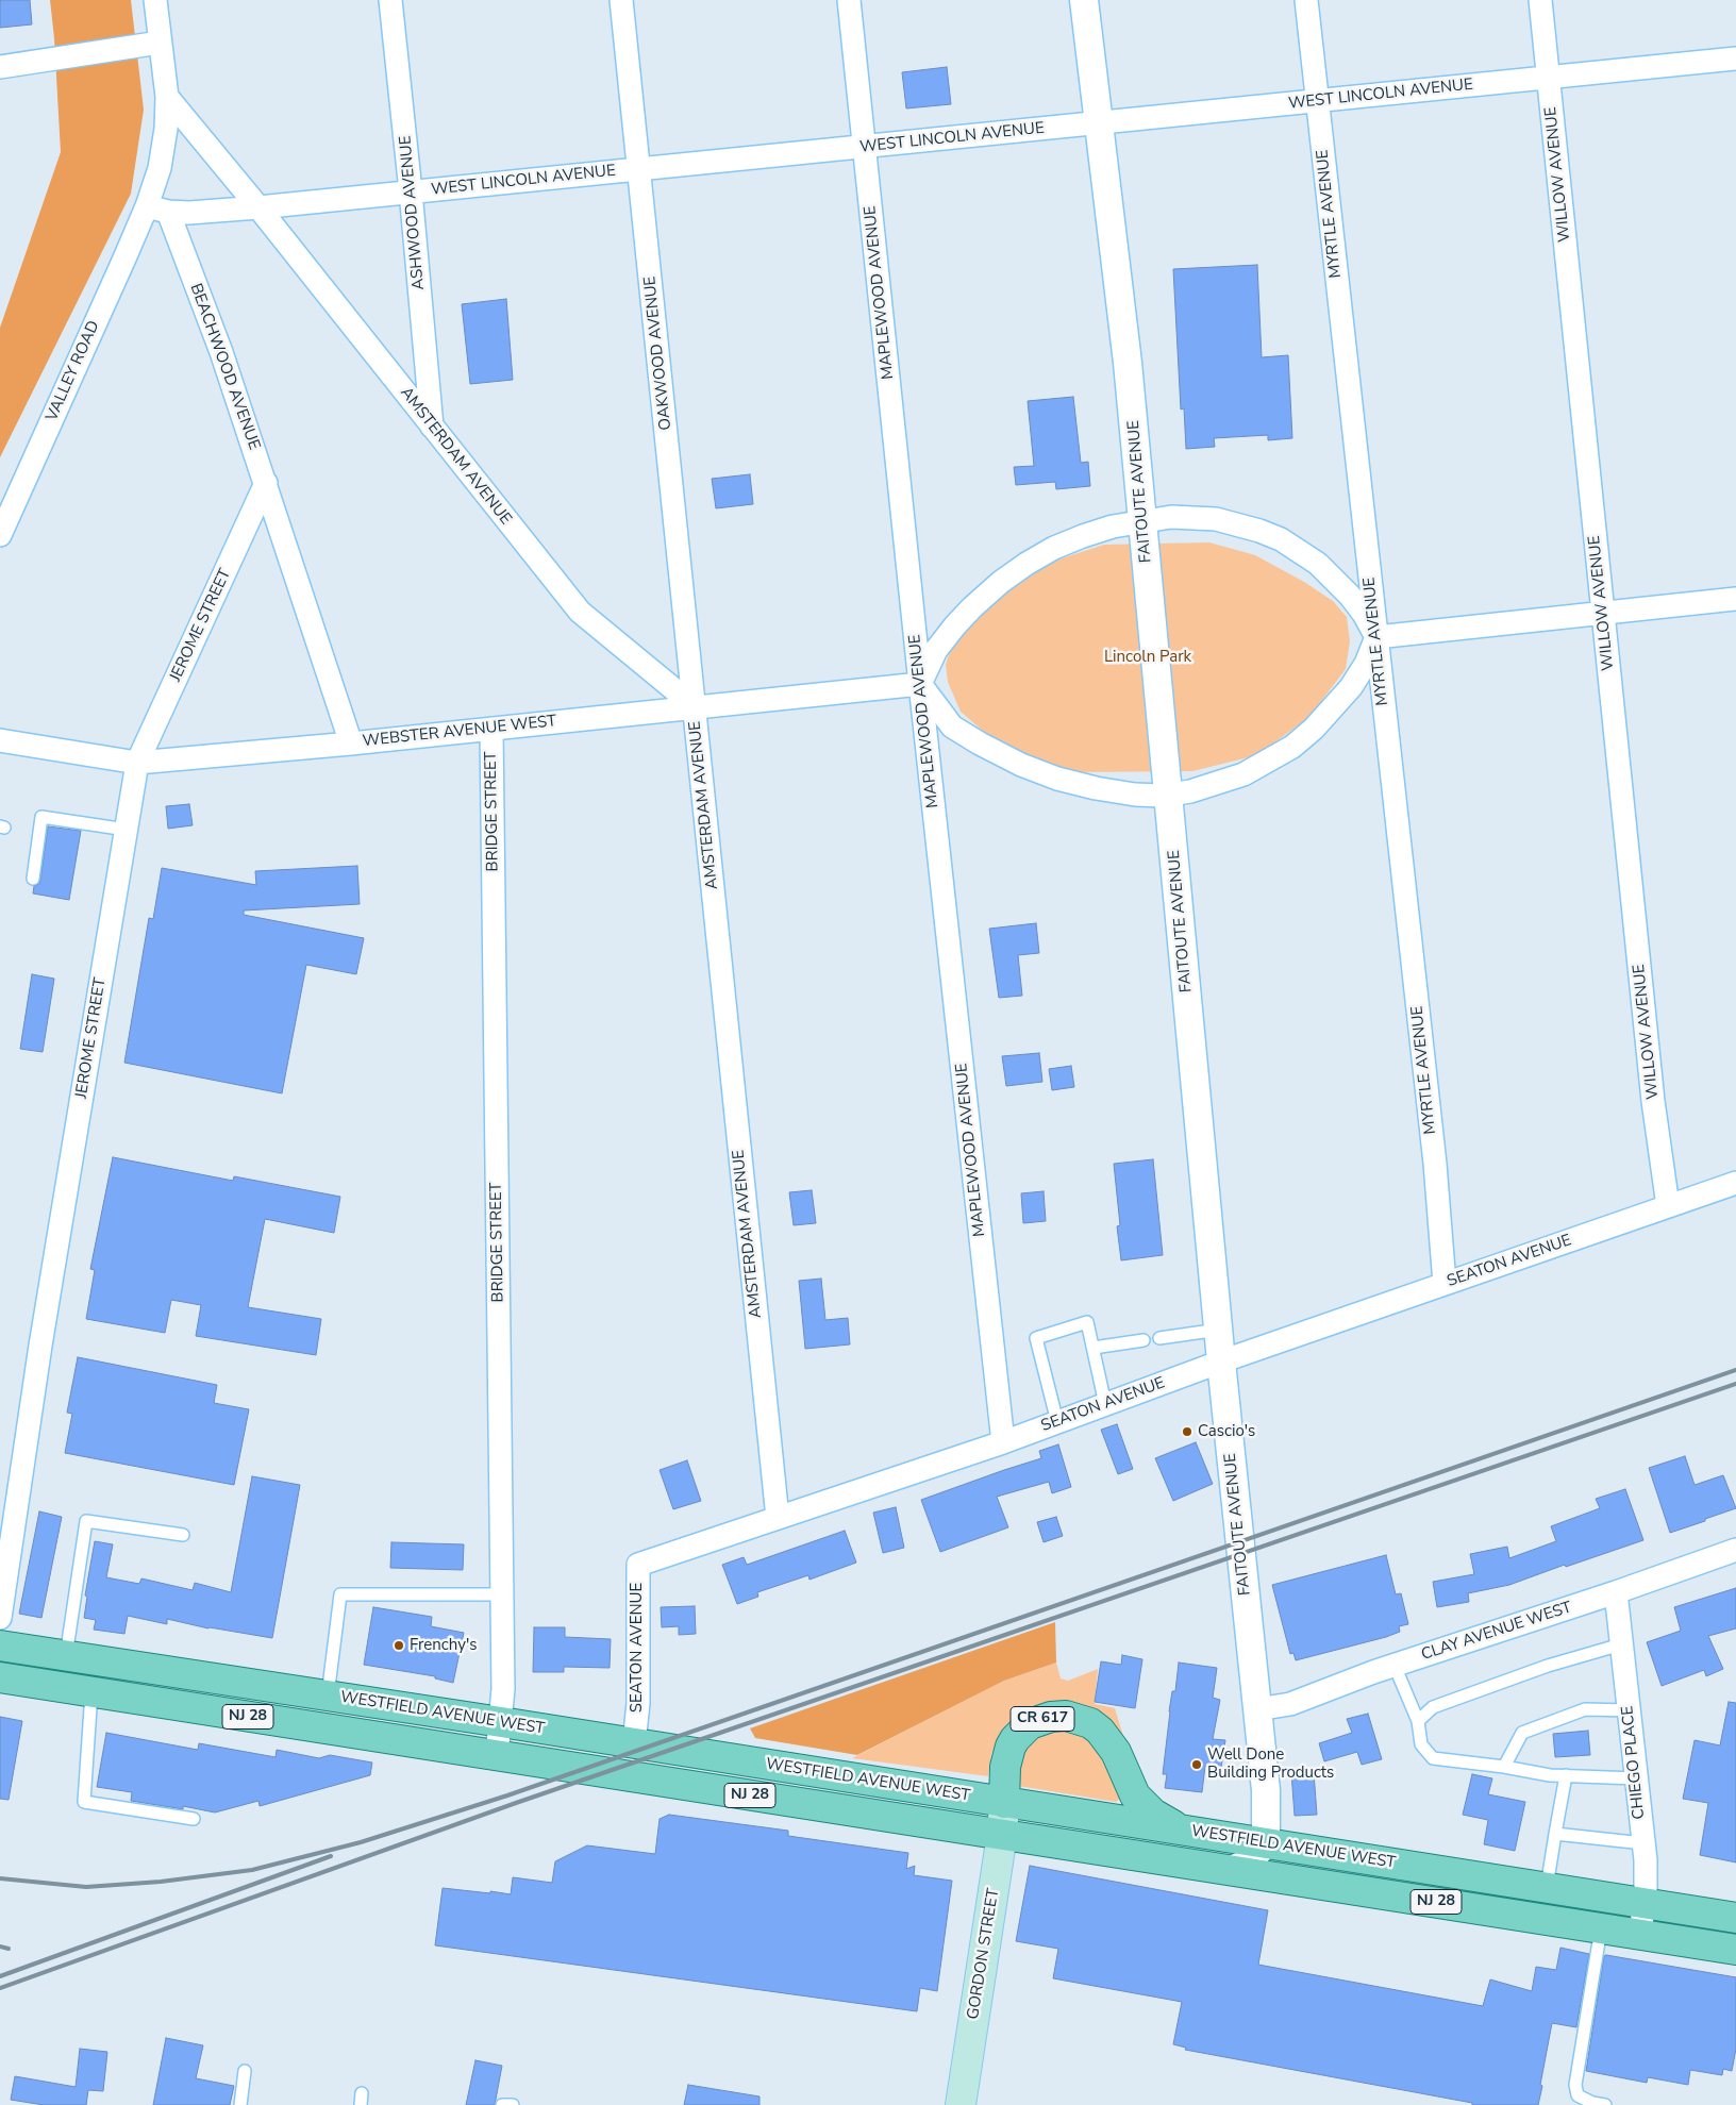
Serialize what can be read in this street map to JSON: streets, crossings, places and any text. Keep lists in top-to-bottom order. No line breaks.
{"streets":{"main road":["WESTFIELD AVENUE WEST","NJ 28","CR 617","GORDON STREET"],"street":["WEST LINCOLN AVENUE","WILLOW AVENUE","ASHWOOD AVENUE","MYRTLE AVENUE","MAPLEWOOD AVENUE","OAKWOOD AVENUE","BEACHWOOD AVENUE","VALLEY ROAD","AMSTERDAM AVENUE","FAITOUTE AVENUE","JEROME STREET","WEBSTER AVENUE WEST","BRIDGE STREET","SEATON AVENUE","CLAY AVENUE WEST","CHIEGO PLACE"]},"crossings":[["WEST LINCOLN AVENUE","WILLOW AVENUE"],["WEST LINCOLN AVENUE","ASHWOOD AVENUE"],["WEST LINCOLN AVENUE","MYRTLE AVENUE"],["WEST LINCOLN AVENUE","MAPLEWOOD AVENUE"],["WEST LINCOLN AVENUE","OAKWOOD AVENUE"],["WEST LINCOLN AVENUE","BEACHWOOD AVENUE"],["WEST LINCOLN AVENUE","VALLEY ROAD"],["WEST LINCOLN AVENUE","AMSTERDAM AVENUE"],["WEST LINCOLN AVENUE","FAITOUTE AVENUE"],["WILLOW AVENUE","SEATON AVENUE"],["ASHWOOD AVENUE","AMSTERDAM AVENUE"],["MYRTLE AVENUE","SEATON AVENUE"],["MAPLEWOOD AVENUE","WEBSTER AVENUE WEST"],["MAPLEWOOD AVENUE","SEATON AVENUE"],["OAKWOOD AVENUE","AMSTERDAM AVENUE"],["OAKWOOD AVENUE","WEBSTER AVENUE WEST"],["BEACHWOOD AVENUE","VALLEY ROAD"],["BEACHWOOD AVENUE","JEROME STREET"],["BEACHWOOD AVENUE","WEBSTER AVENUE WEST"],["AMSTERDAM AVENUE","WEBSTER AVENUE WEST"],["AMSTERDAM AVENUE","SEATON AVENUE"],["FAITOUTE AVENUE","SEATON AVENUE"],["FAITOUTE AVENUE","CLAY AVENUE WEST"],["FAITOUTE AVENUE","WESTFIELD AVENUE WEST"],["JEROME STREET","WEBSTER AVENUE WEST"],["WEBSTER AVENUE WEST","BRIDGE STREET"],["BRIDGE STREET","WESTFIELD AVENUE WEST"],["SEATON AVENUE","WESTFIELD AVENUE WEST"],["CLAY AVENUE WEST","CHIEGO PLACE"],["WESTFIELD AVENUE WEST","CR 617"],["WESTFIELD AVENUE WEST","CHIEGO PLACE"],["WESTFIELD AVENUE WEST","GORDON STREET"],["CR 617","GORDON STREET"]],"parks":["Lincoln Park"],"places":["Cascio's","Frenchy's","Well Done Building Products"]}
